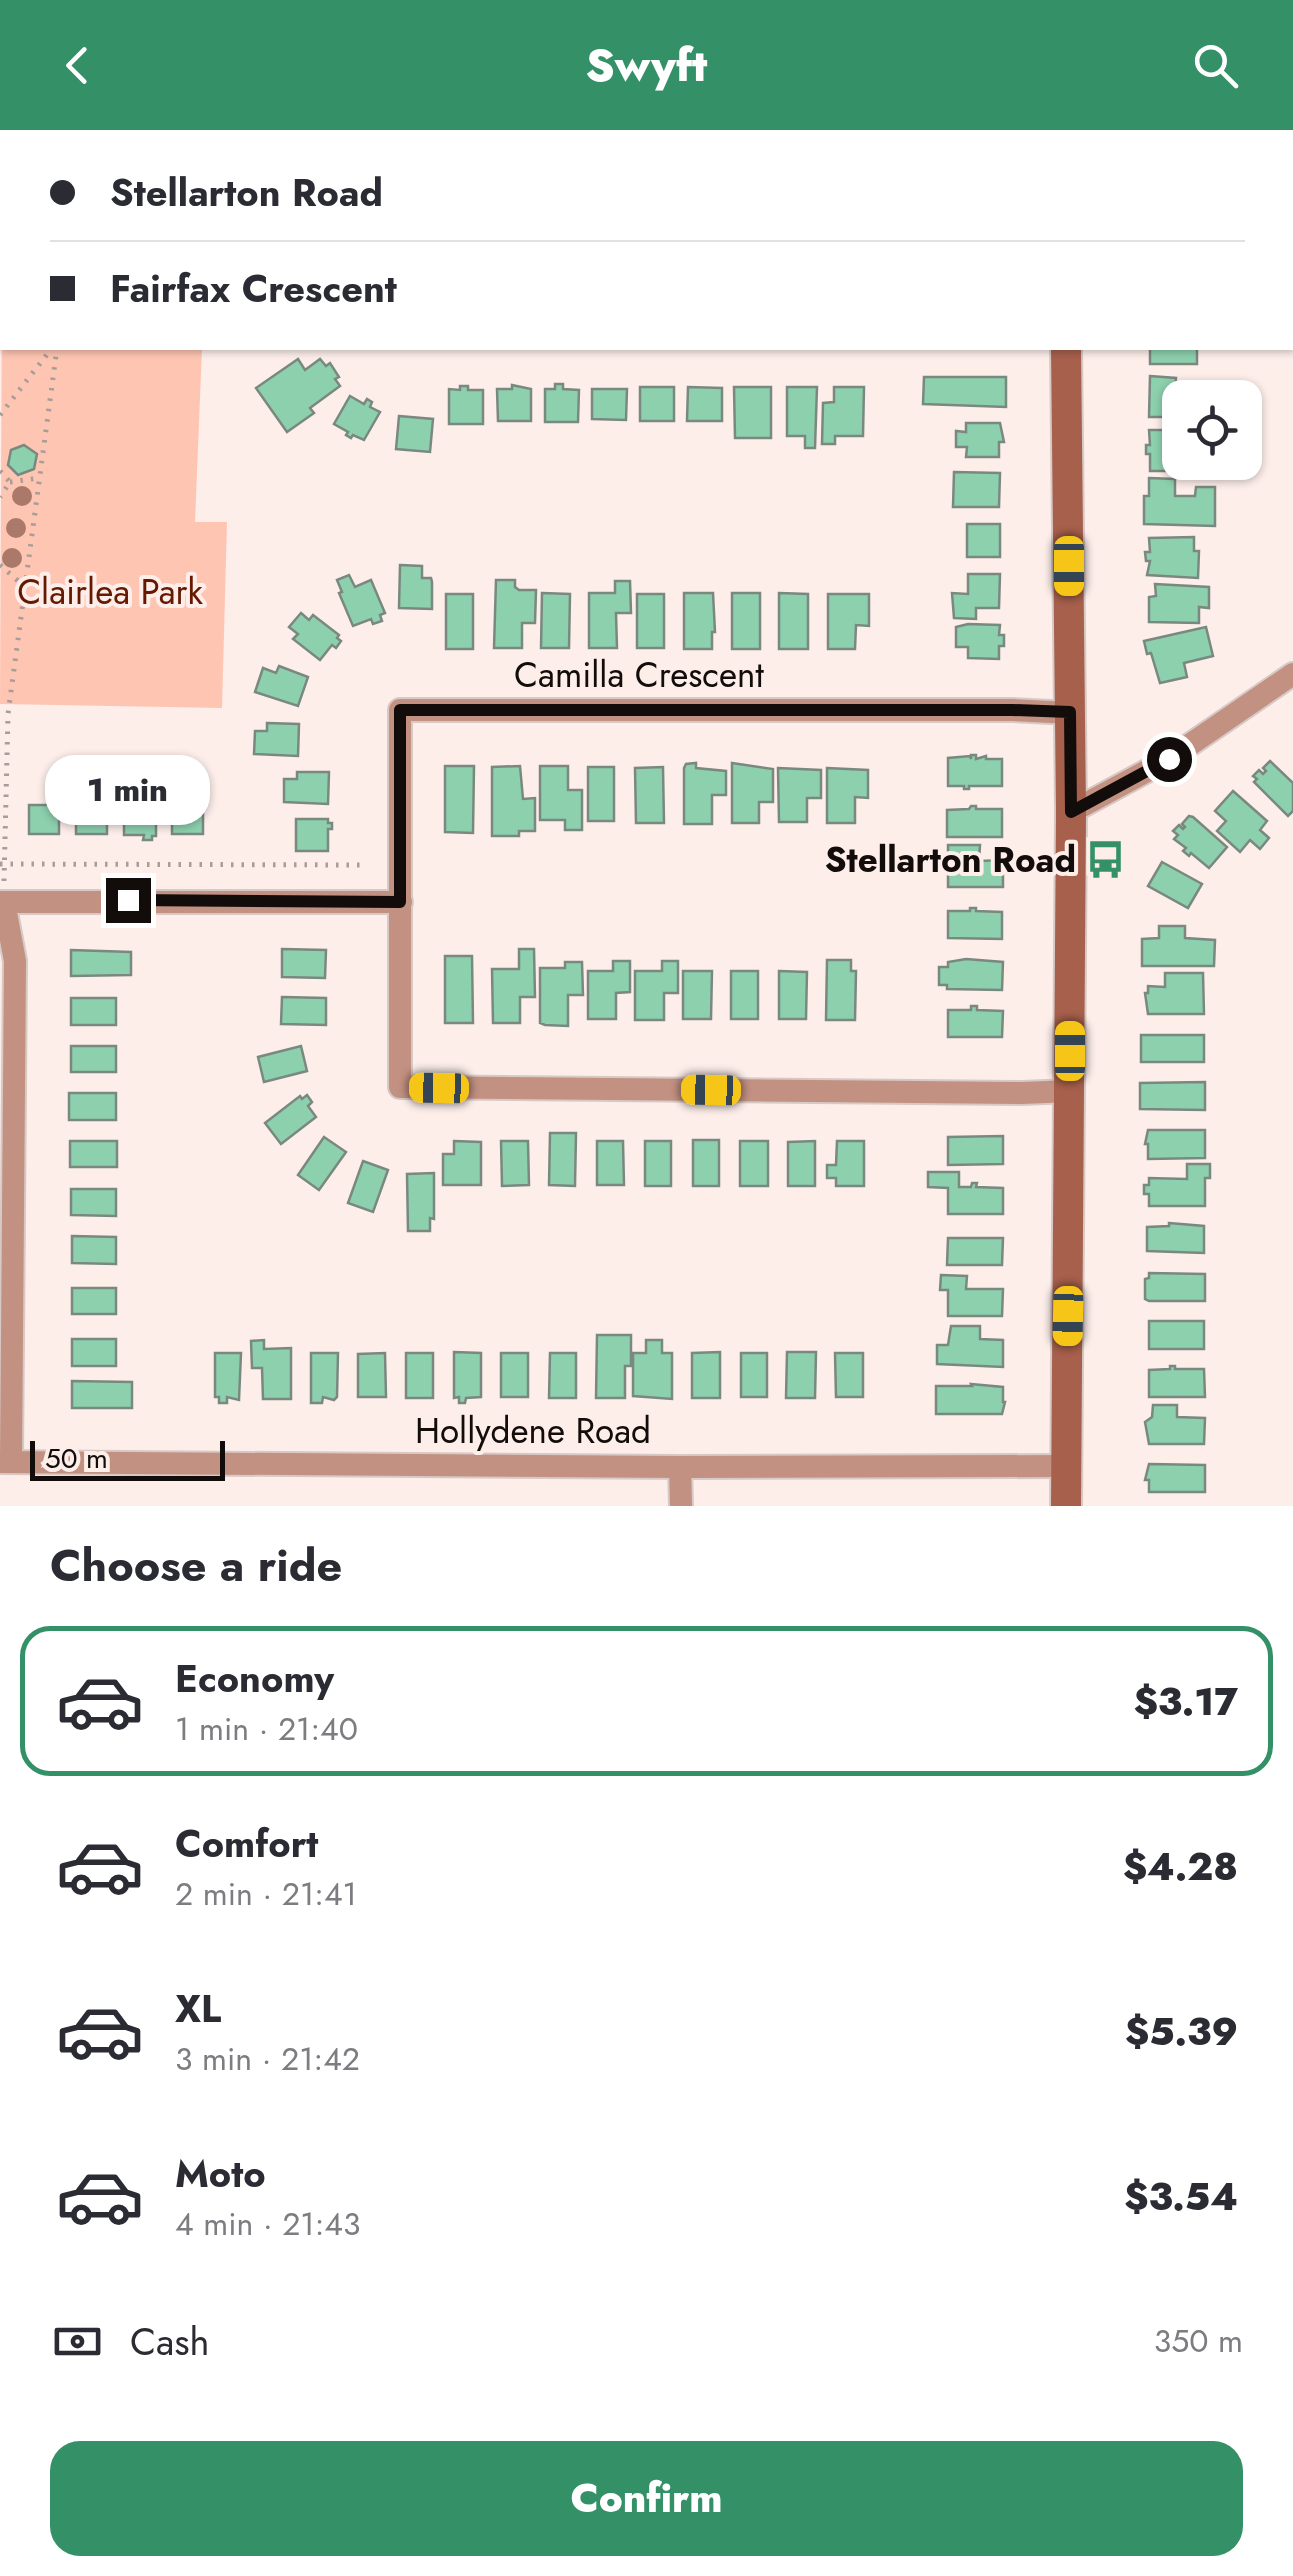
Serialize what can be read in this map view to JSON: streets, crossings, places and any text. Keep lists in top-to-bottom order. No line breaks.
{"streets":{"street":["Camilla Crescent","Hollydene Road"]},"parks":["Clairlea Park"],"places":{"bus stop":["Stellarton Road"]},"scale_bar":"50 m","page":{"header":"Swyft","banner":["Stellarton Road","Fairfax Crescent"],"bubble":"1 min","scale":"50 m","heading":"Choose a ride","list":[{"name":"Economy","note":"1 min · 21:40","value":"$3.17"},{"name":"Comfort","note":"2 min · 21:41","value":"$4.28"},{"name":"XL","note":"3 min · 21:42","value":"$5.39"},{"name":"Moto","note":"4 min · 21:43","value":"$3.54"}],"pay":["Cash","350 m"],"buttons":"Confirm"}}
